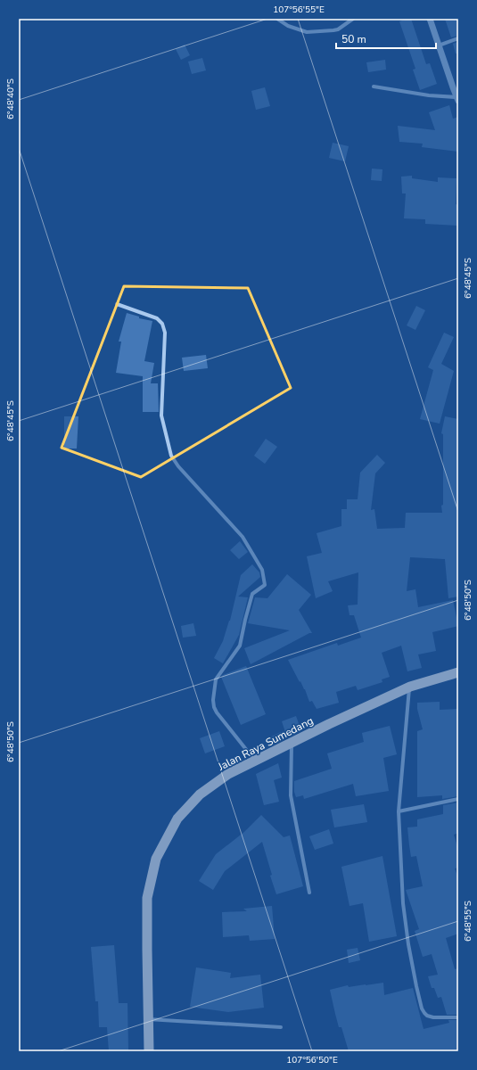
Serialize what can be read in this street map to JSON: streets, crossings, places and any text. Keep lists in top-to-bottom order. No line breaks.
{"streets":{"highway":["Jalan Raya Sumedang"]},"scale_bar":"50 m","coordinates":["107°56'55\"E","6°48'40\"S","6°48'45\"S","6°48'50\"S","6°48'55\"S","107°56'50\"E"]}
